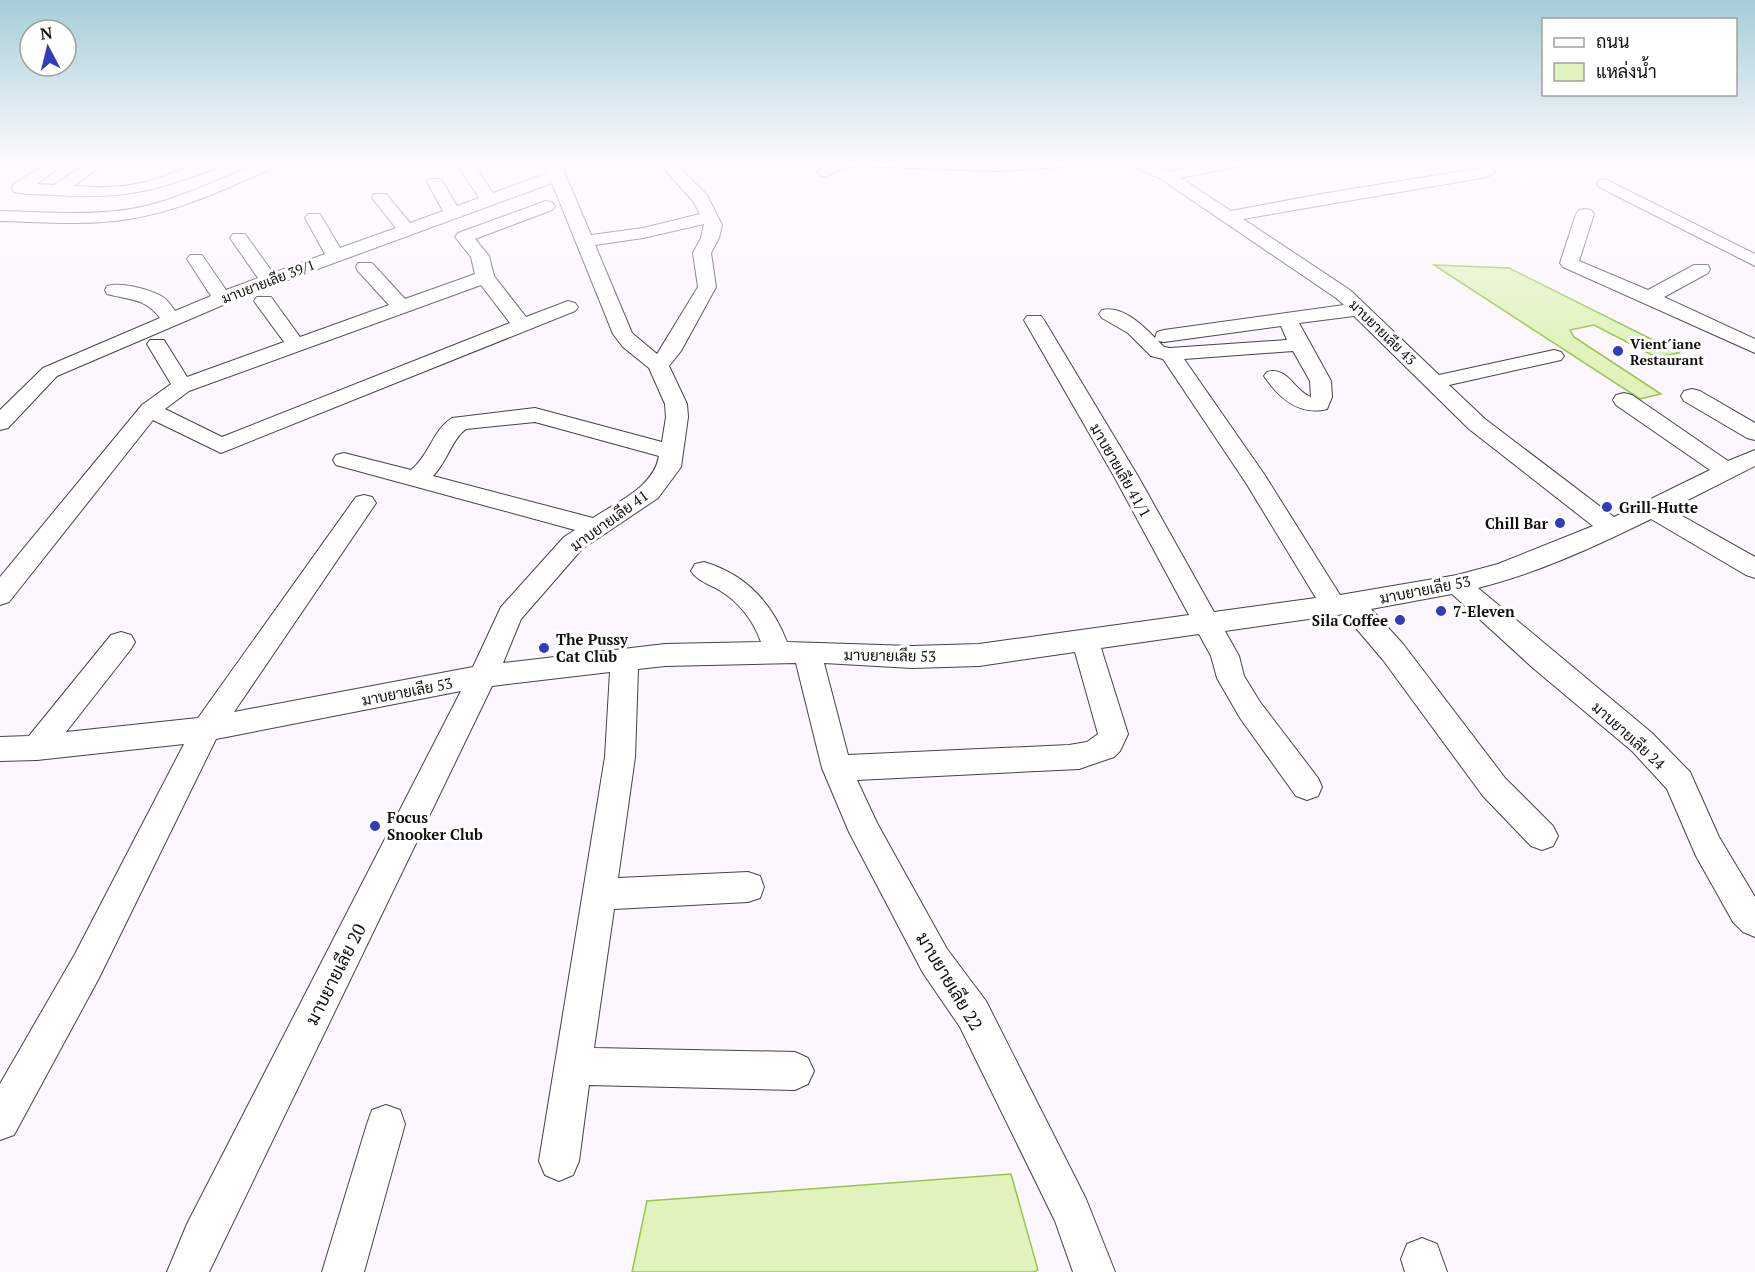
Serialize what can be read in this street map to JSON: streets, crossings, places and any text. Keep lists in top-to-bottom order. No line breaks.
{"streets":{"street":["มาบยายเลีย 39/1","มาบยายเลีย 43","มาบยายเลีย 41/1","มาบยายเลีย 41","มาบยายเลีย 53","มาบยายเลีย 24","มาบยายเลีย 20","มาบยายเลีย 22"]},"crossings":[["มาบยายเลีย 43","มาบยายเลีย 53"],["มาบยายเลีย 41/1","มาบยายเลีย 53"],["มาบยายเลีย 41","มาบยายเลีย 53"],["มาบยายเลีย 41","มาบยายเลีย 20"],["มาบยายเลีย 53","มาบยายเลีย 24"],["มาบยายเลีย 53","มาบยายเลีย 20"],["มาบยายเลีย 53","มาบยายเลีย 22"]],"places":["Vient´iane Restaurant","Grill-Hutte","Chill Bar","7-Eleven","Sila Coffee","The Pussy Cat Club","Focus Snooker Club"],"legend":["ถนน","แหล่งน้ำ"],"north":"top"}
